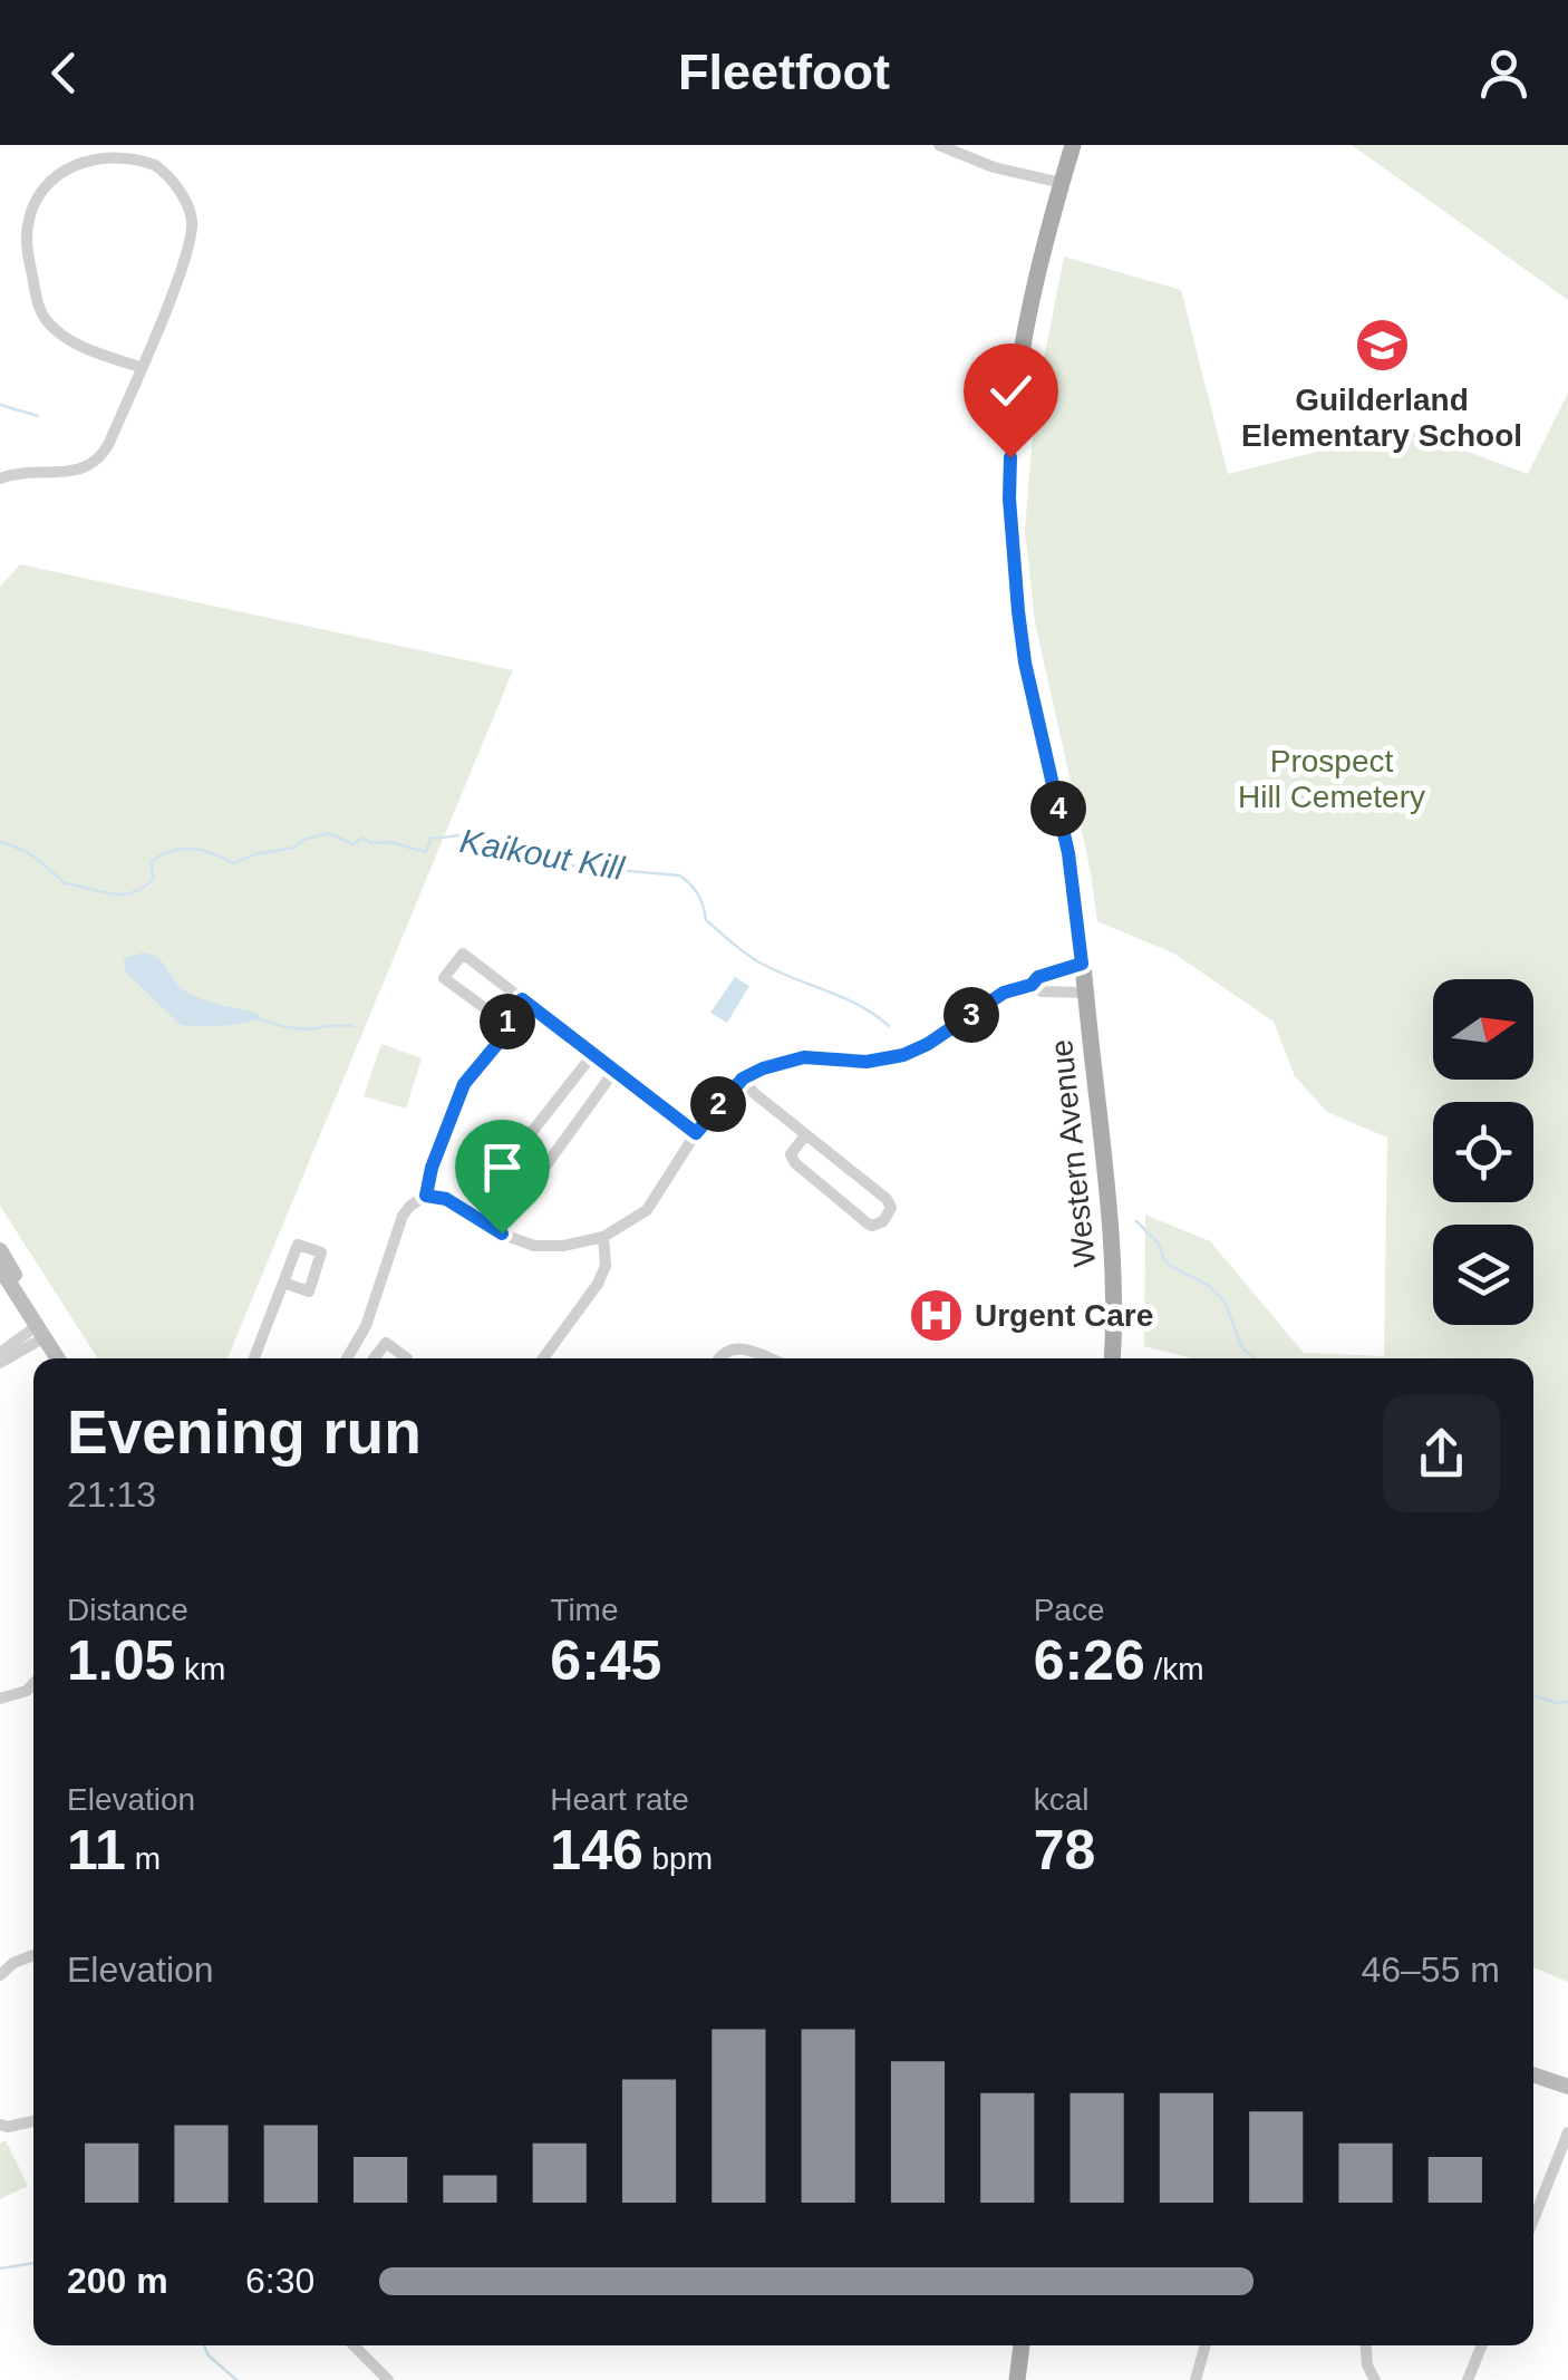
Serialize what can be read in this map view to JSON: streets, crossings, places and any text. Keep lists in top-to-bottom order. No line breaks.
{"streets":{"main road":["Western Avenue"]},"water":["Kaikout Kill"],"parks":["Prospect Hill Cemetery"],"places":{"school or university":["Guilderland Elementary School"],"hospital":["Urgent Care"]},"north":"right","page":{"header":"Fleetfoot","pins":["4","3","1","2"],"heading":["Evening run","21:13"],"stats":[["Distance","1.05 km"],["Time","6:45"],["Pace","6:26 /km"],["Elevation","11 m"],["Heart rate","146 bpm"],["kcal","78"]],"chart":["Elevation","46–55 m"],"list":[{"name":"200 m","note":"6:30"}]}}
